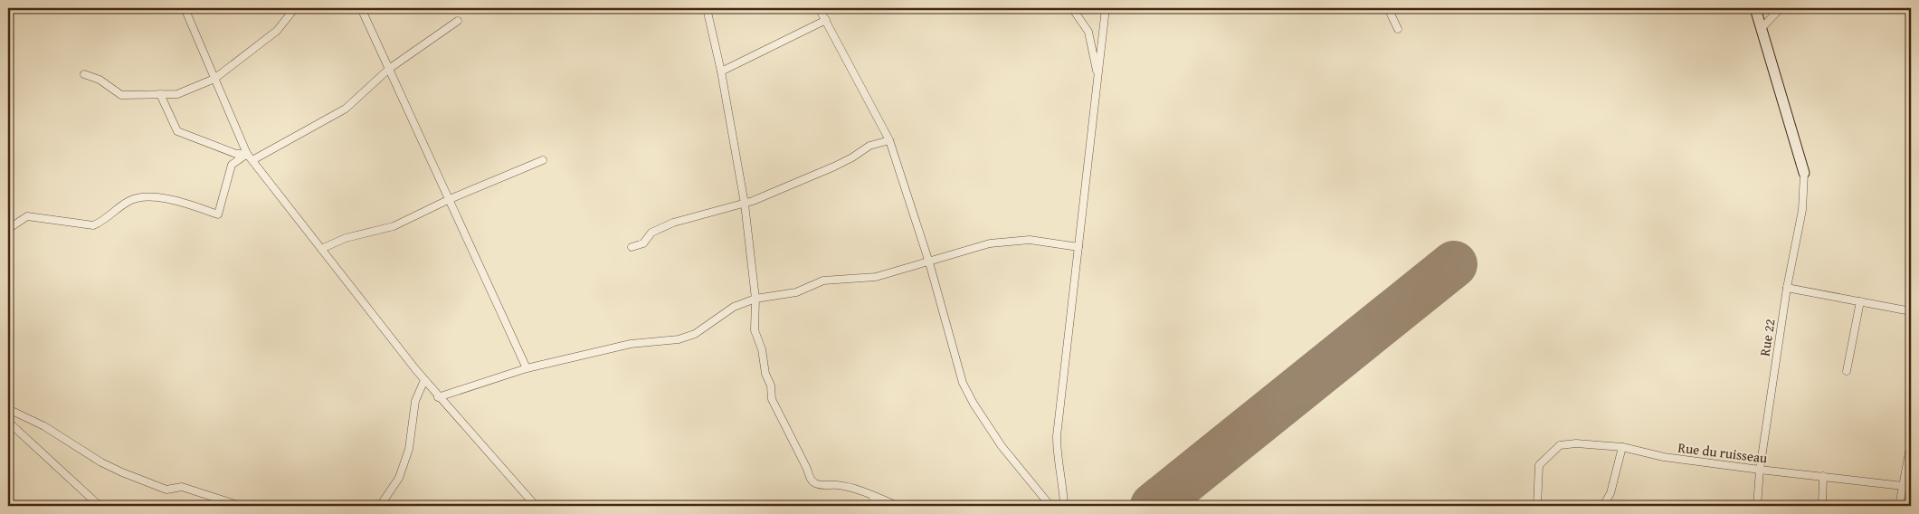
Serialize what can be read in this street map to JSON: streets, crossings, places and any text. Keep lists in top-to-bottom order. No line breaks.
{"streets":{"street":["Rue 22","Rue du ruisseau"]},"crossings":[["Rue 22","Rue du ruisseau"]]}
